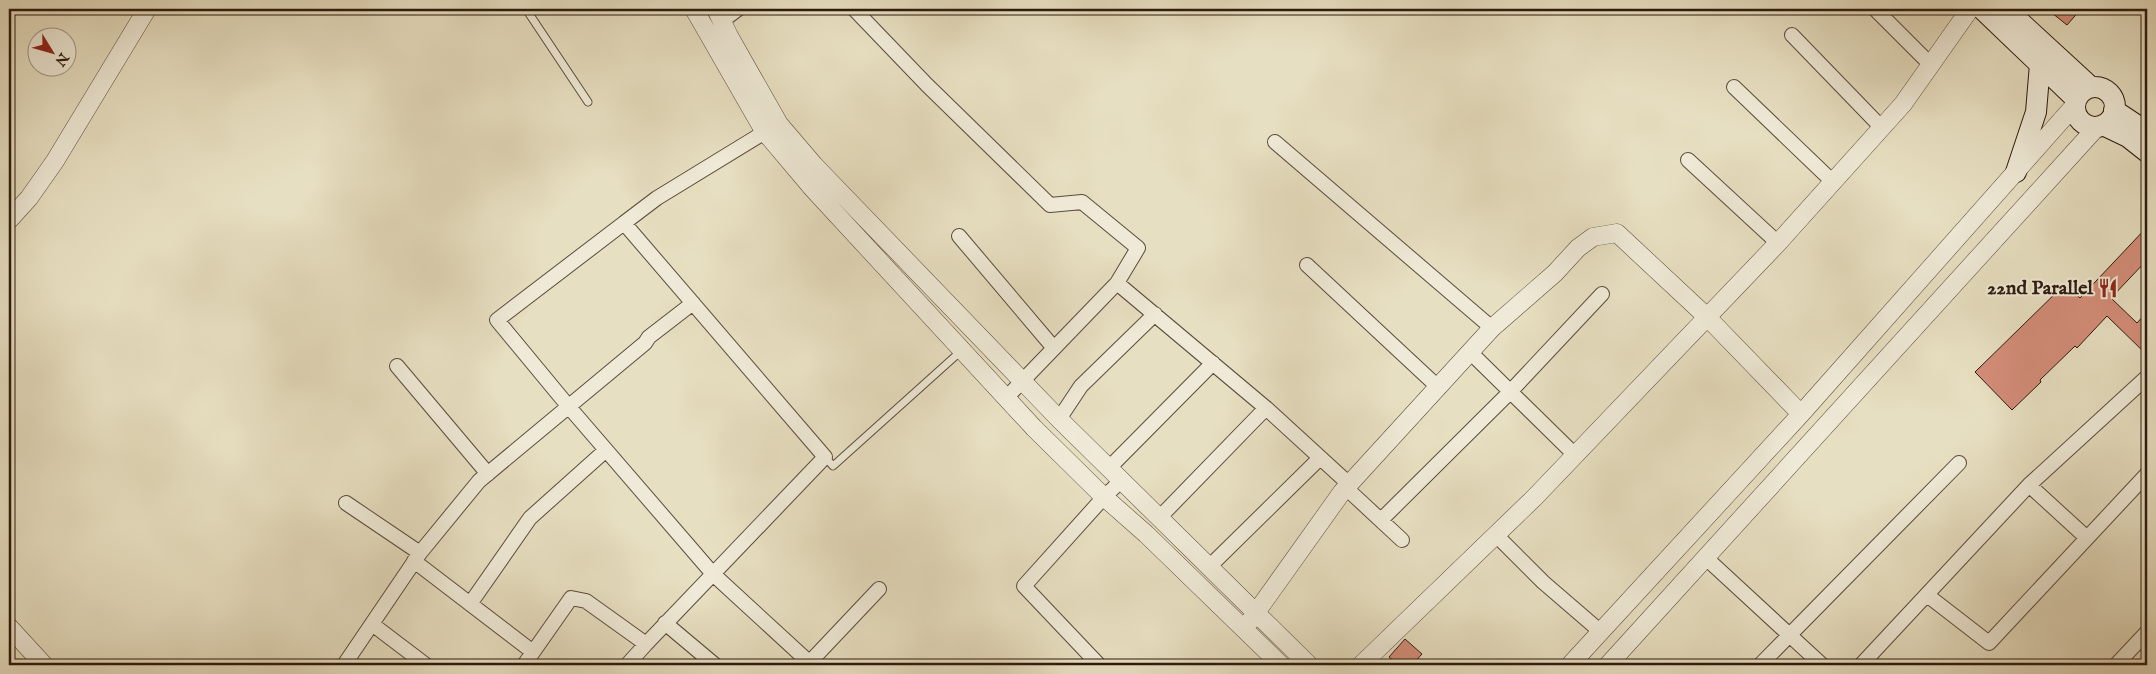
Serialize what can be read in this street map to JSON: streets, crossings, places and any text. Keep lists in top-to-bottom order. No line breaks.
{"places":{"restaurant":["22nd Parallel"]},"north":"bottom right"}
